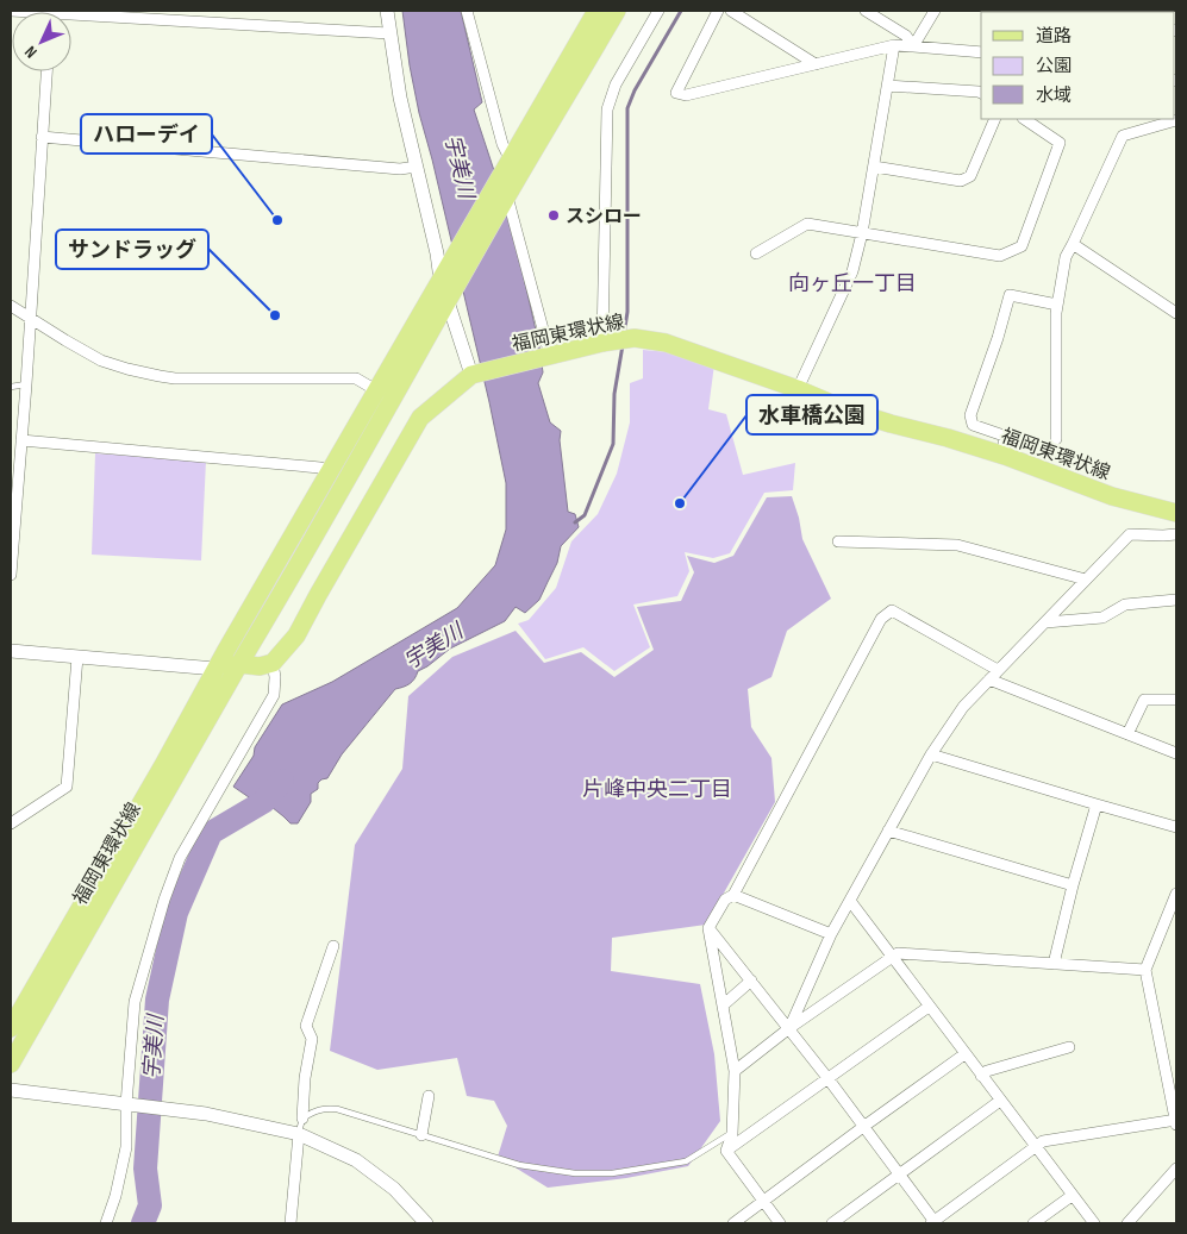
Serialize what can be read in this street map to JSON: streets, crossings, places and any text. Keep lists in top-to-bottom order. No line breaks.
{"streets":{"main road":["福岡東環状線"]},"districts":["向ヶ丘一丁目","片峰中央二丁目"],"water":["宇美川"],"places":["スシロー","ハローデイ","サンドラッグ","水車橋公園"],"legend":["道路","公園","水域"],"north":"bottom left"}
